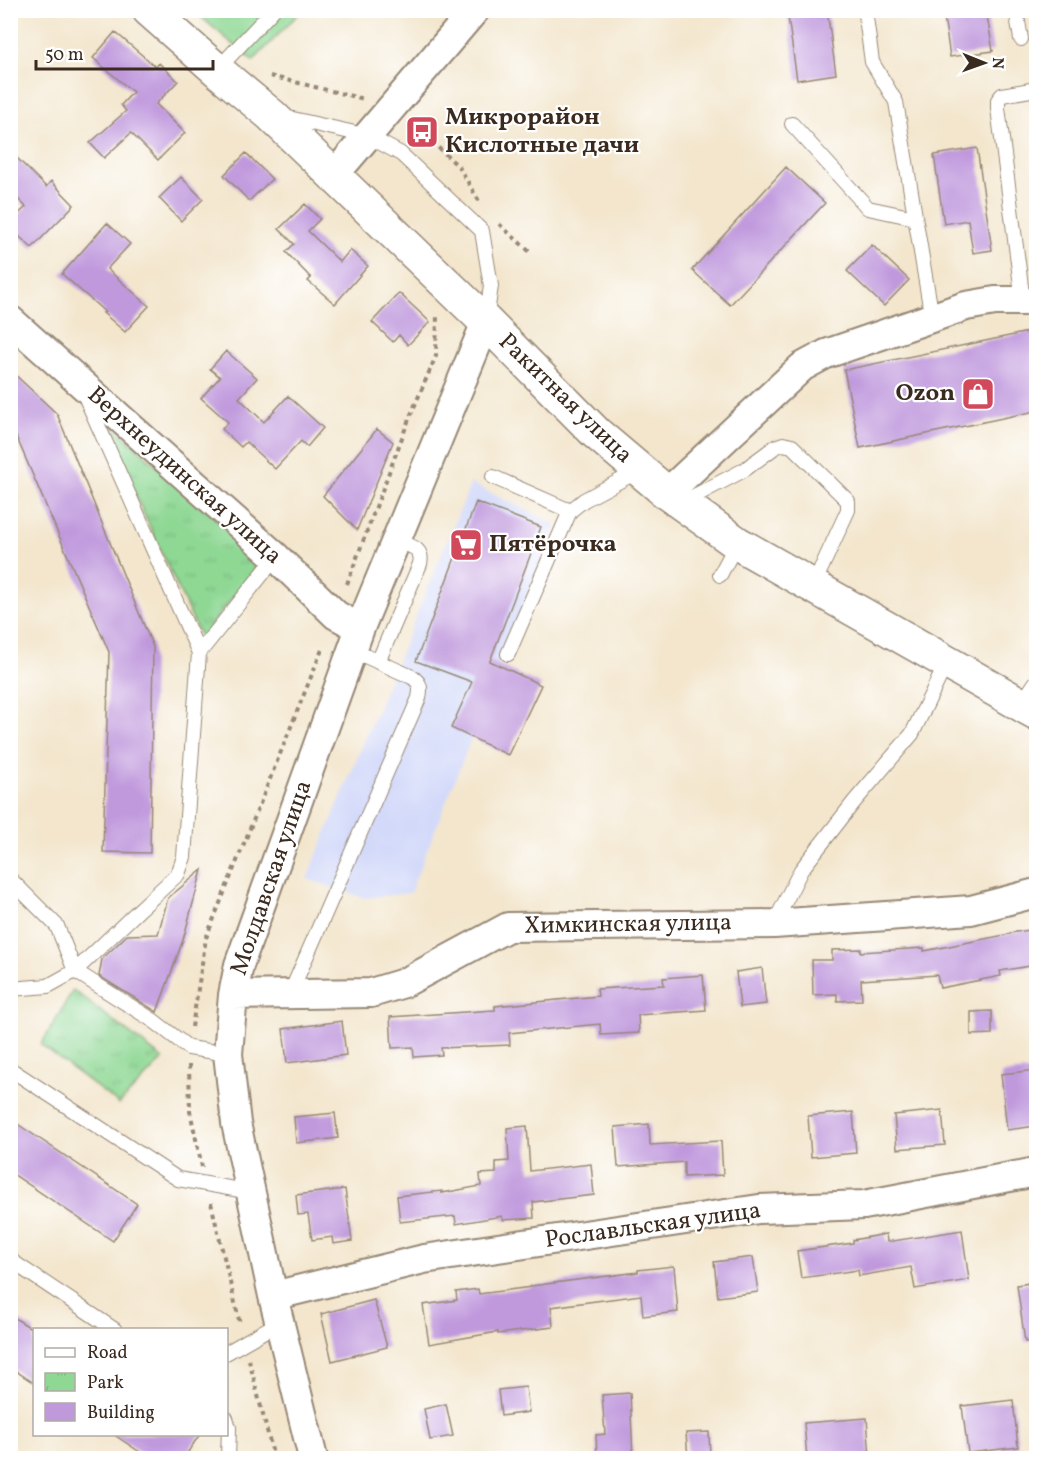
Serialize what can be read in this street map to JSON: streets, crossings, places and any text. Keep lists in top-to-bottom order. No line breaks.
{"streets":{"street":["Ракитная улица","Верхнеудинская улица","Молдавская улица","Химкинская улица","Рославльская улица"]},"crossings":[["Ракитная улица","Молдавская улица"],["Верхнеудинская улица","Молдавская улица"],["Молдавская улица","Химкинская улица"],["Молдавская улица","Рославльская улица"]],"places":{"bus stop":["Микрорайон Кислотные дачи"],"shop":["Ozon"],"supermarket":["Пятёрочка"]},"legend":["Road","Park","Building"],"scale_bar":"50 m","north":"right"}
